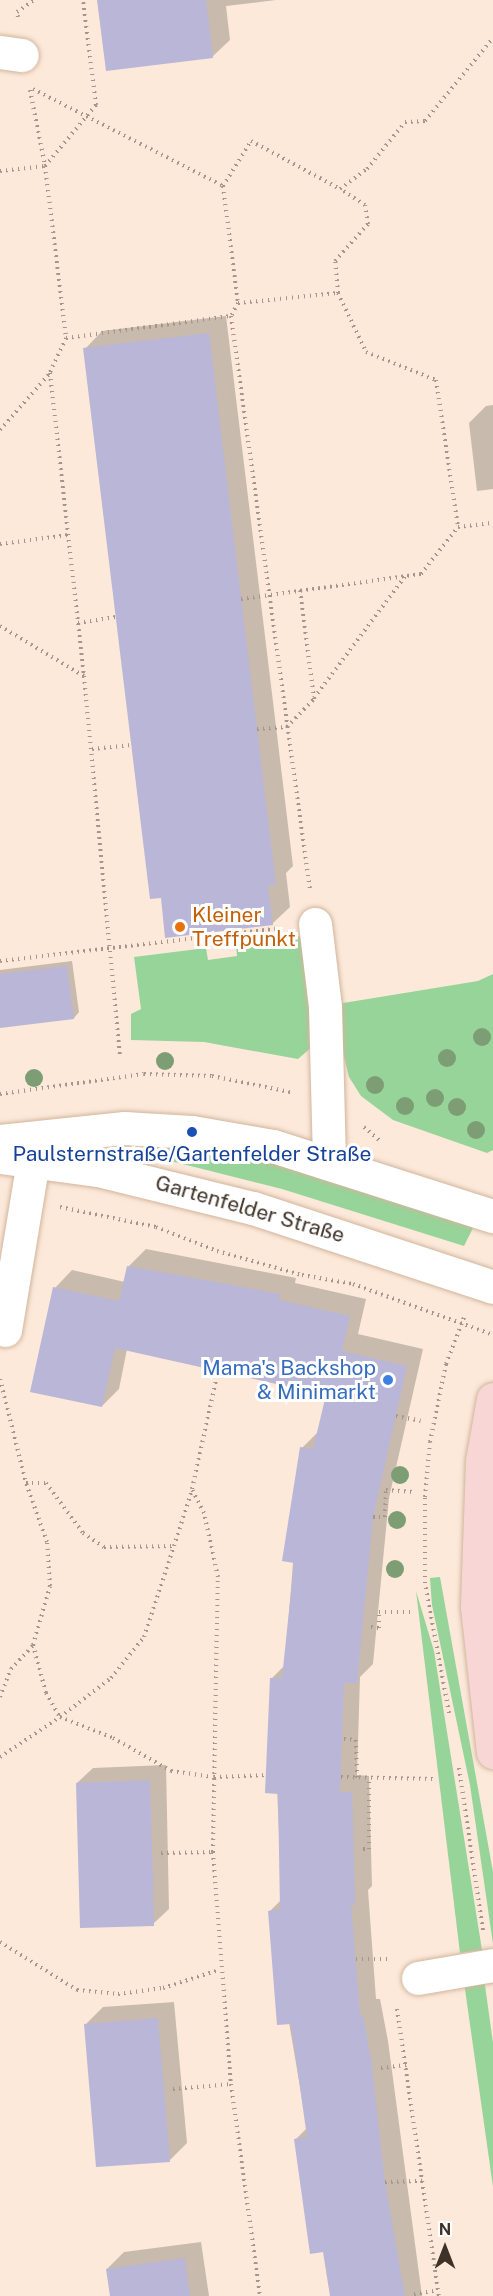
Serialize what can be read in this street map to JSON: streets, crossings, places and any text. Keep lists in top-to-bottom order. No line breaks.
{"streets":{"street":["Gartenfelder Straße"]},"places":["Kleiner Treffpunkt","Paulsternstraße/Gartenfelder Straße","Mama's Backshop & Minimarkt"],"north":"top"}
